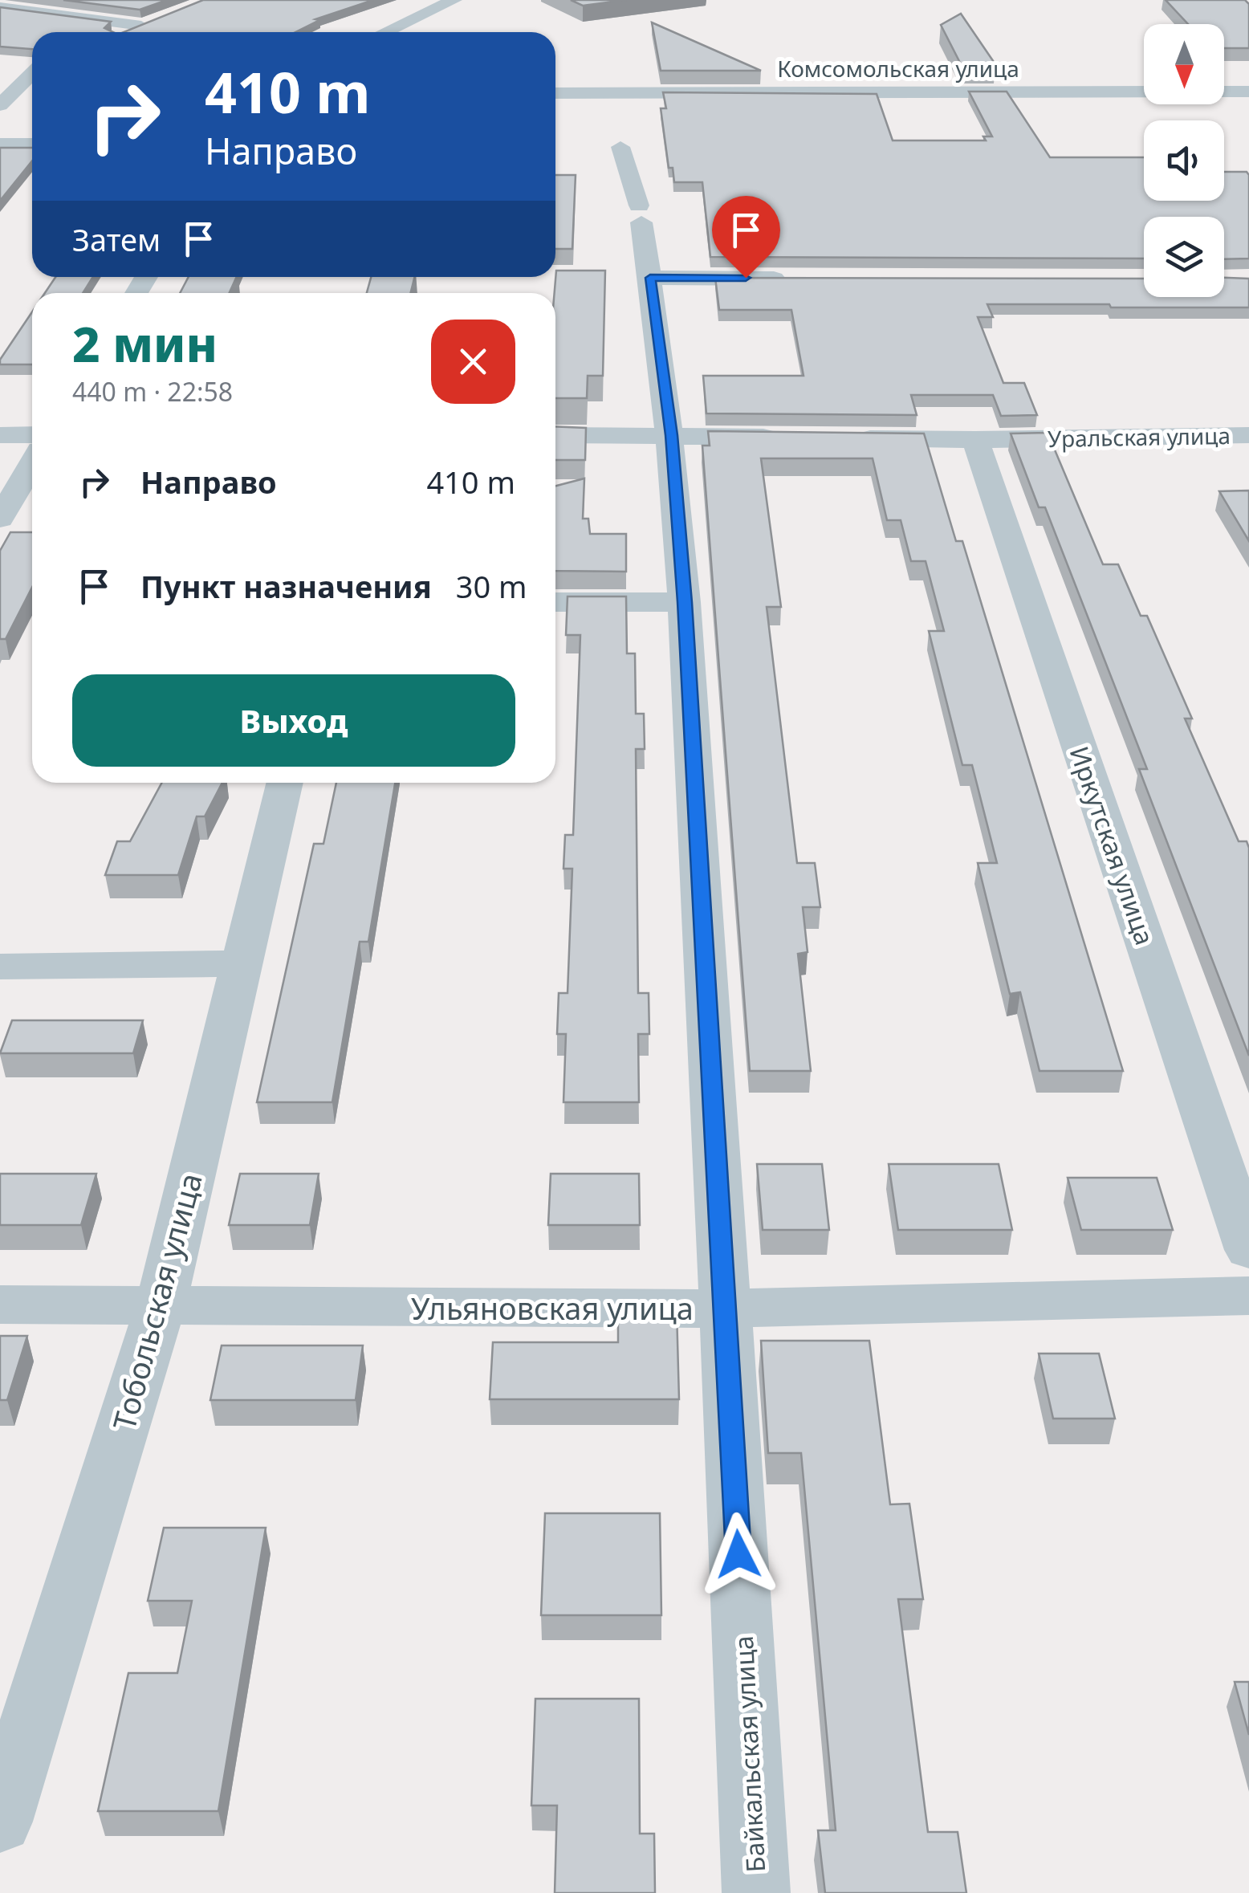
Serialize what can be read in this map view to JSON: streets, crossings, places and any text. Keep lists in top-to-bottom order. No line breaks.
{"streets":{"street":["Комсомольская улица","Уральская улица","Иркутская улица","Тобольская улица","Ульяновская улица","Байкальская улица"]},"crossings":[["Уральская улица","Иркутская улица"],["Тобольская улица","Ульяновская улица"],["Ульяновская улица","Байкальская улица"]],"north":"bottom","page":{"turn":["410 m","Направо"],"then":"Затем","heading":["2 мин","440 m · 22:58"],"list":[{"name":"Направо","value":"410 m"},{"name":"Пункт назначения","value":"30 m"}],"buttons":"Выход"}}
